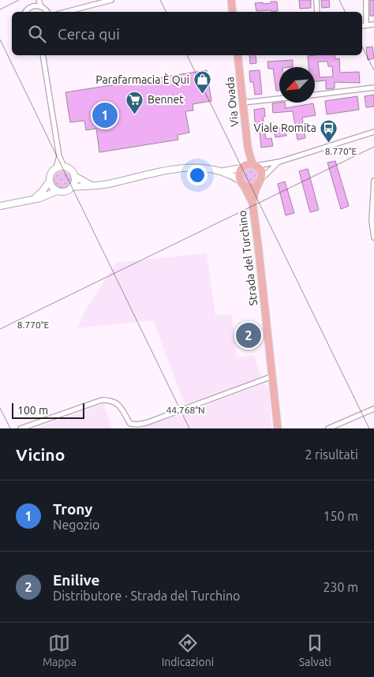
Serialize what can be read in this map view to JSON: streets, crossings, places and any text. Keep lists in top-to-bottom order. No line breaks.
{"streets":{"main road":["Via Ovada","Strada del Turchino"]},"crossings":[["Via Ovada","Strada del Turchino"]],"places":{"shop":["Parafarmacia È Qui"],"supermarket":["Bennet"],"bus stop":["Viale Romita"]},"scale_bar":"100 m","north":"bottom left","page":{"search":"Cerca qui","pins":["1","2"],"scale":"100 m","heading":["Vicino","2 risultati"],"list":[{"mark":"1","name":"Trony","note":"Negozio","value":"150 m"},{"mark":"2","name":"Enilive","note":"Distributore · Strada del Turchino","value":"230 m"}],"nav":["Mappa","Indicazioni","Salvati"]},"coordinates":["8.770°E","44.768°N"]}
